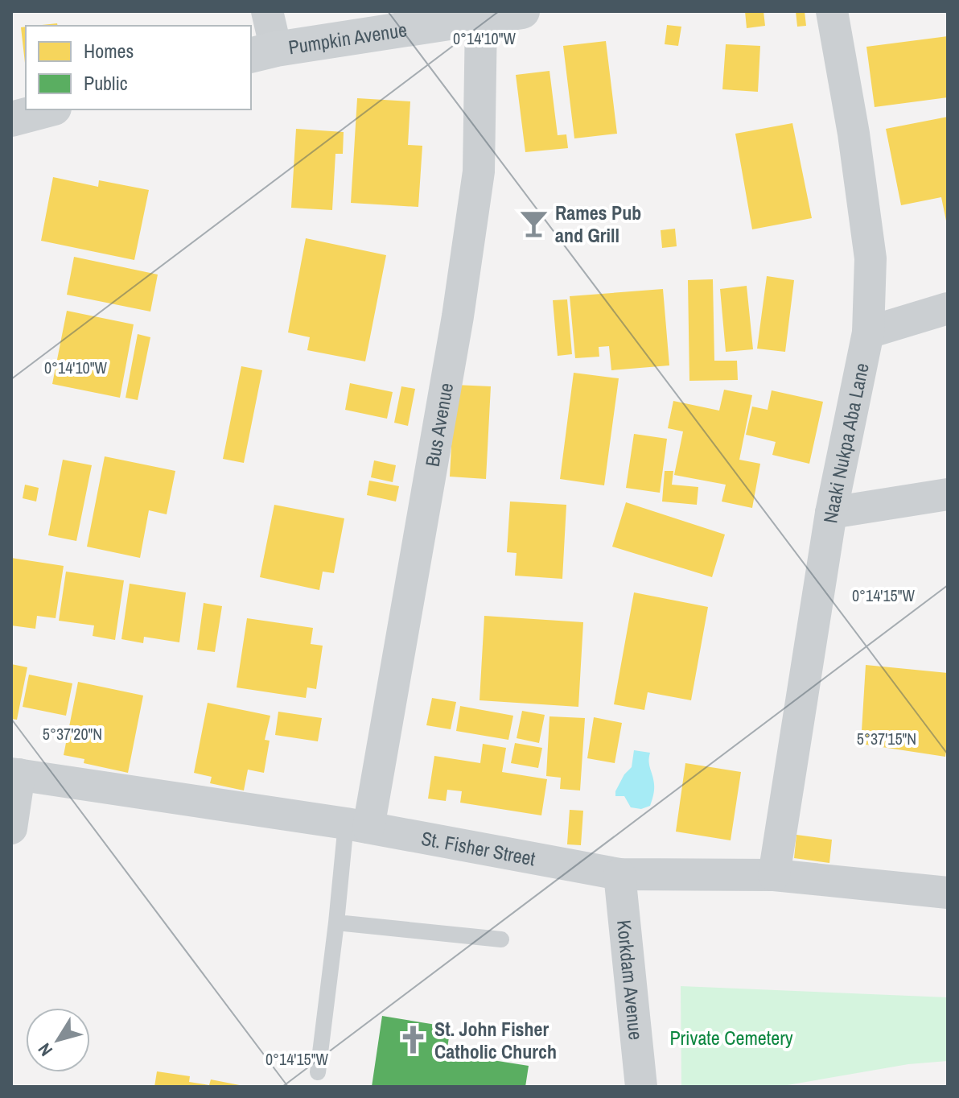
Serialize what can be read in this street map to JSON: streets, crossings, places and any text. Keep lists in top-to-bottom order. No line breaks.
{"streets":{"street":["Pumpkin Avenue","Bus Avenue","Naaki Nukpa Aba Lane","St. Fisher Street","Korkdam Avenue"]},"crossings":[["Pumpkin Avenue","Bus Avenue"],["Bus Avenue","St. Fisher Street"],["Naaki Nukpa Aba Lane","St. Fisher Street"],["St. Fisher Street","Korkdam Avenue"]],"parks":["Private Cemetery"],"places":{"bar":["Rames Pub and Grill"],"church":["St. John Fisher Catholic Church"]},"legend":["Homes","Public"],"north":"bottom left","coordinates":["0°14'10\"W","0°14'15\"W","5°37'20\"N","5°37'15\"N"]}
